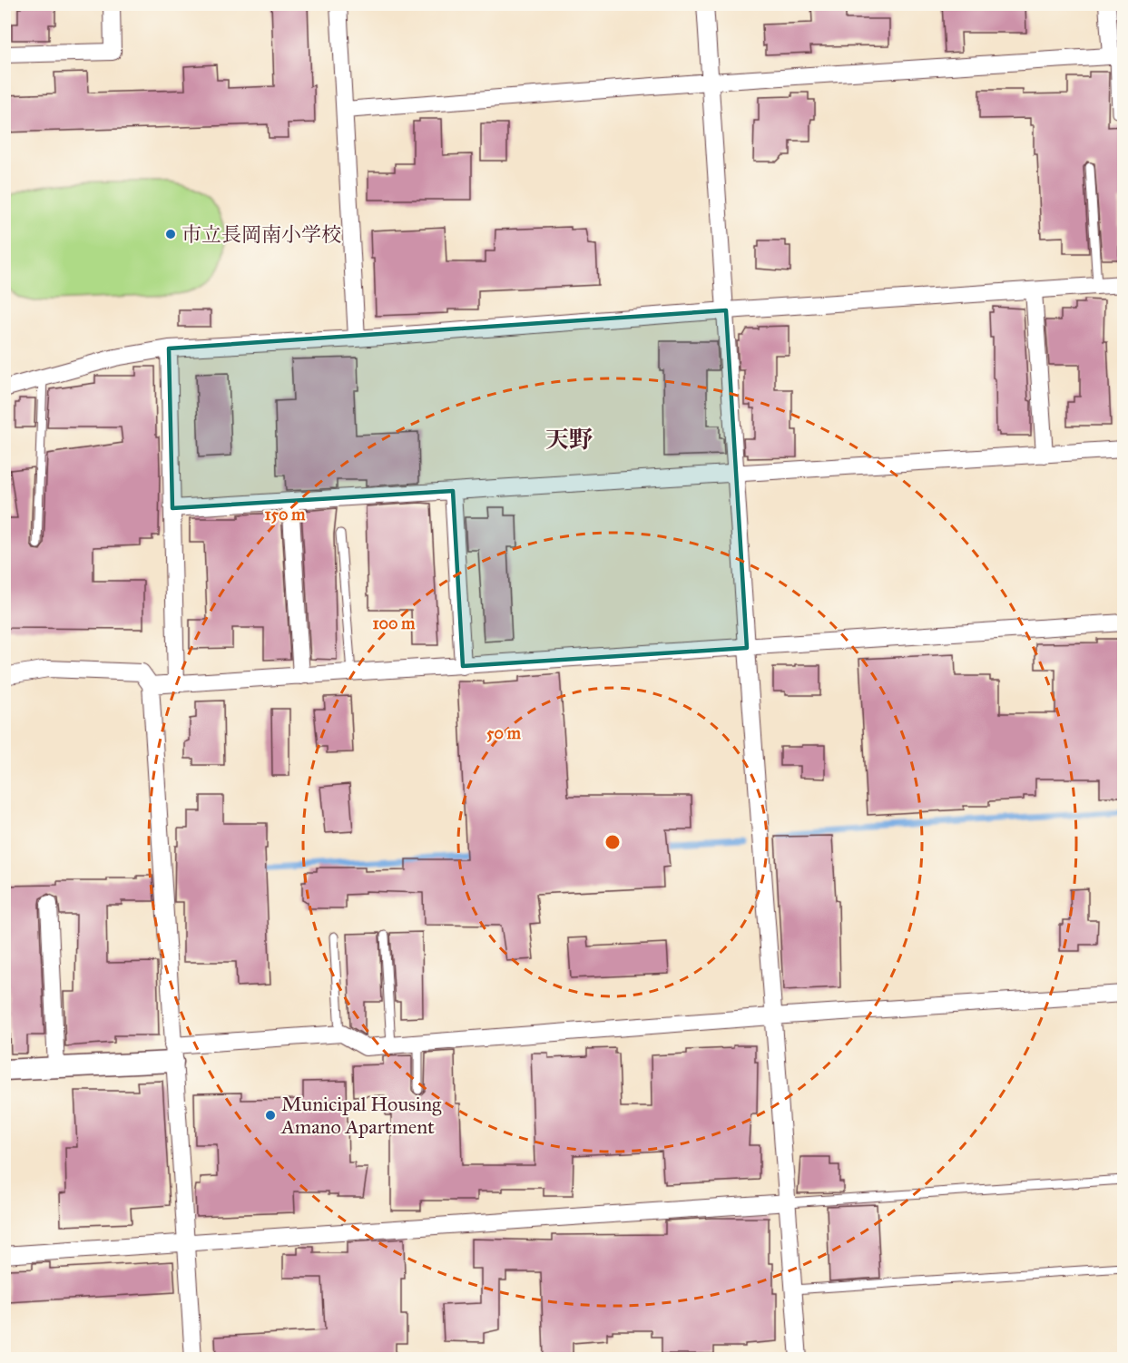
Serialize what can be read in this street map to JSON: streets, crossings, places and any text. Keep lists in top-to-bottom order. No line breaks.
{"districts":["天野"],"places":["市立長岡南小学校","Municipal Housing Amano Apartment"],"rings":["150 m","100 m","50 m"]}
